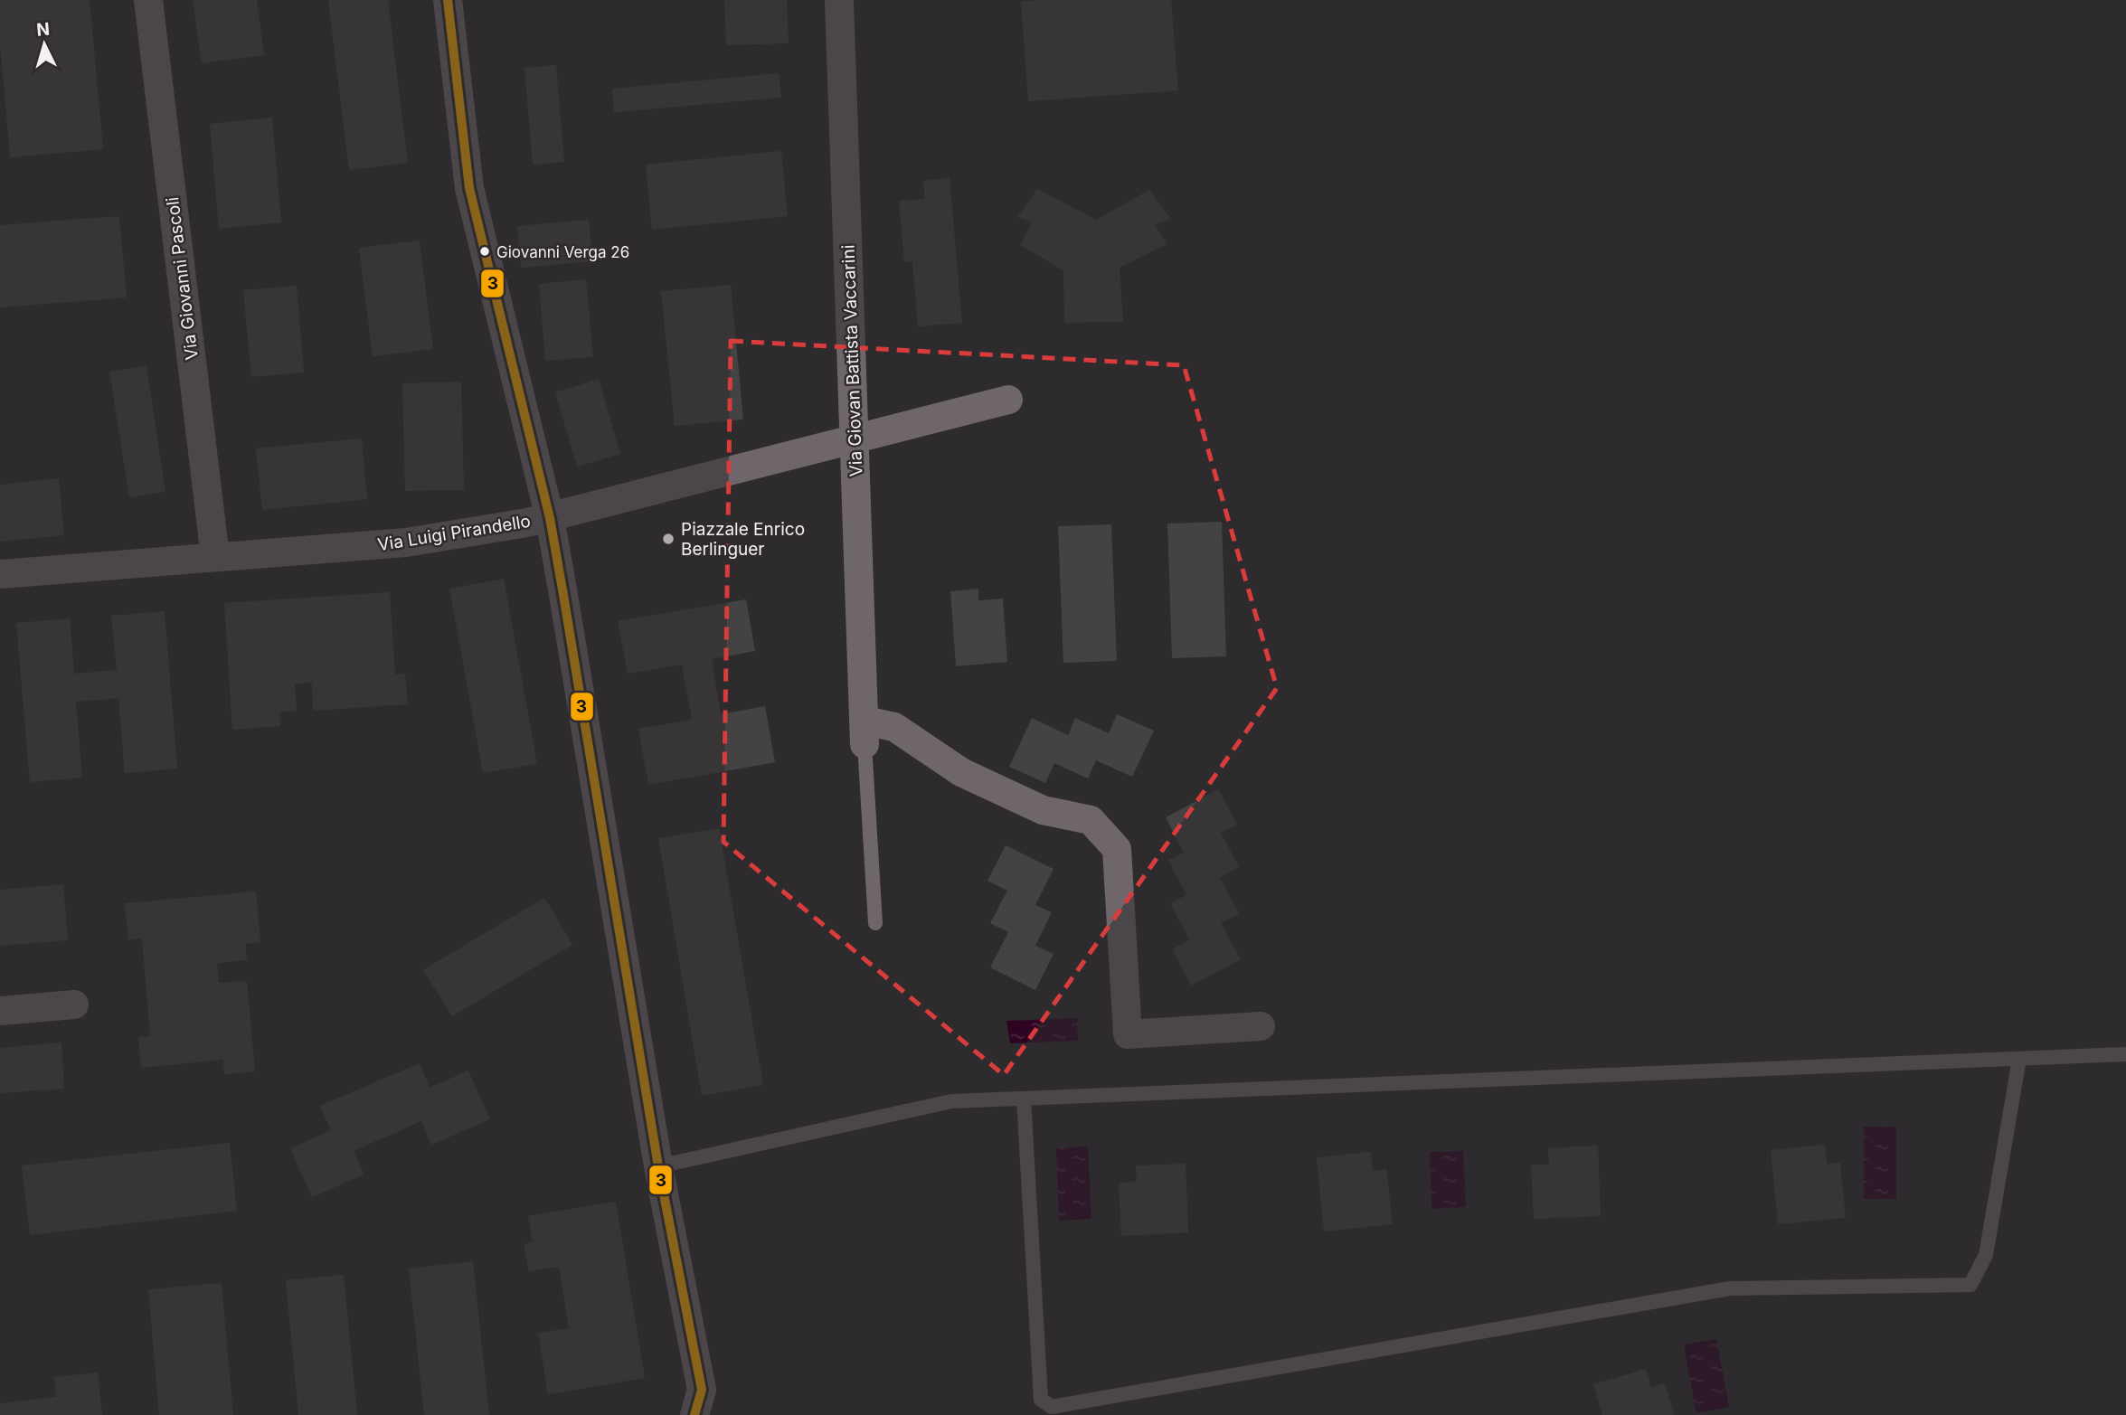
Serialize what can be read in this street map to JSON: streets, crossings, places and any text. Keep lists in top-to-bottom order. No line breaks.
{"streets":{"street":["Via Giovanni Pascoli","Via Giovan Battista Vaccarini","Via Luigi Pirandello"]},"crossings":[["Via Giovanni Pascoli","Via Luigi Pirandello"],["Via Giovan Battista Vaccarini","Via Luigi Pirandello"]],"places":["Giovanni Verga 26","Piazzale Enrico Berlinguer"],"lines":["transit line 3"],"north":"top"}
